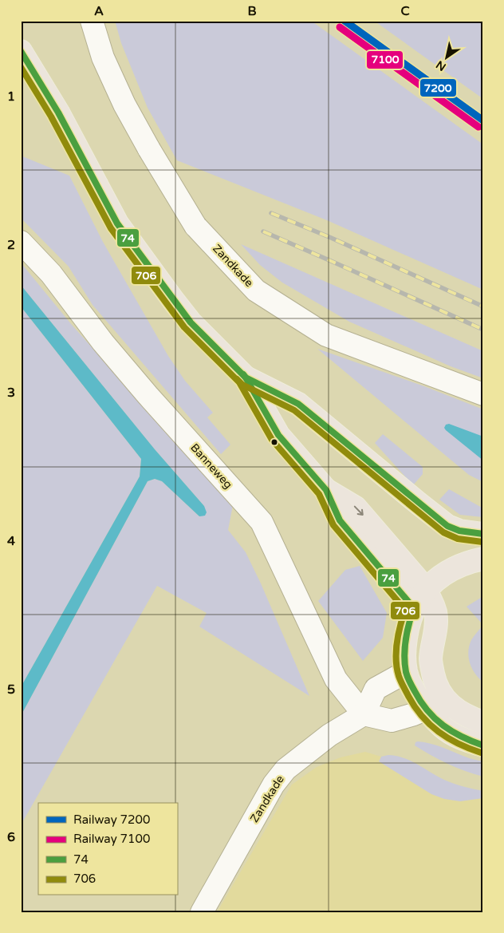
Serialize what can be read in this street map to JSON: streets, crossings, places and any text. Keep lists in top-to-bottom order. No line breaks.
{"streets":{"street":["Zandkade","Banneweg"]},"crossings":[["Zandkade","Banneweg"]],"lines":["rail line 7200","rail line 7100","transit line 74","transit line 706"],"legend":["Railway 7200","Railway 7100","74","706"],"north":"bottom left","grid":{"columns":["A","B","C"],"rows":["1","2","3","4","5","6"]}}
